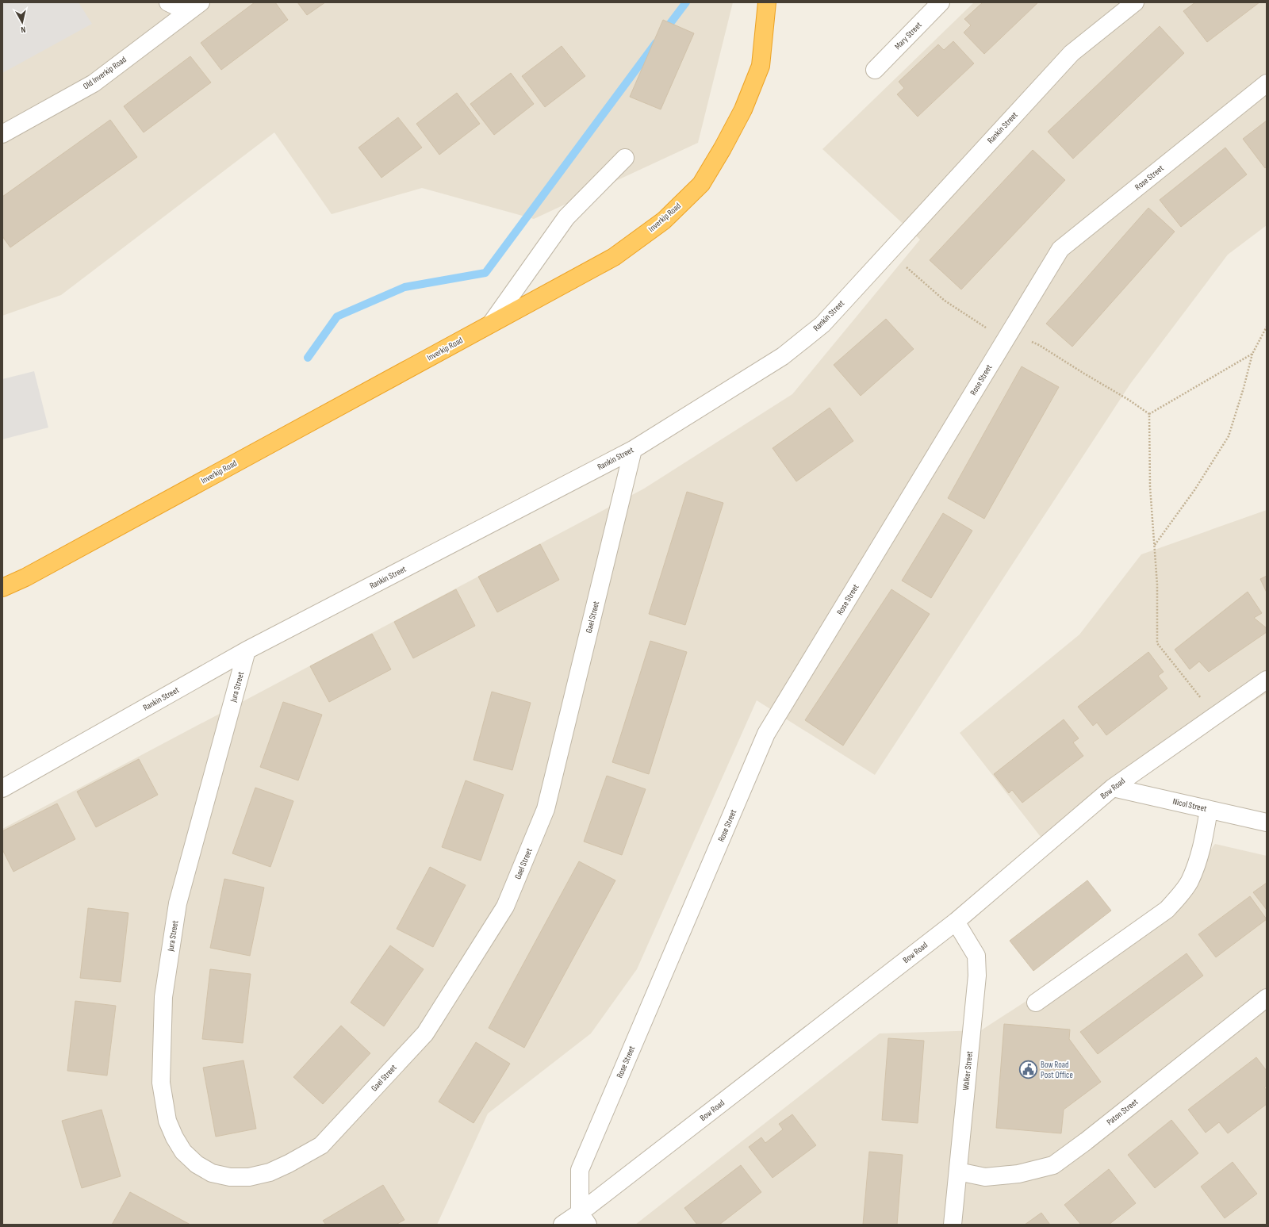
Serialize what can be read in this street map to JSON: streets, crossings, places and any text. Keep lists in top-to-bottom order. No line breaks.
{"streets":{"highway":["Inverkip Road"],"street":["Mary Street","Old Inverkip Road","Rankin Street","Rose Street","Gael Street","Jura Street","Bow Road","Nicol Street","Walker Street","Paton Street"]},"crossings":[["Rankin Street","Gael Street"],["Rankin Street","Jura Street"],["Rose Street","Bow Road"],["Gael Street","Jura Street"],["Bow Road","Nicol Street"],["Bow Road","Walker Street"],["Walker Street","Paton Street"]],"places":{"public building":["Bow Road Post Office"]},"north":"bottom"}
